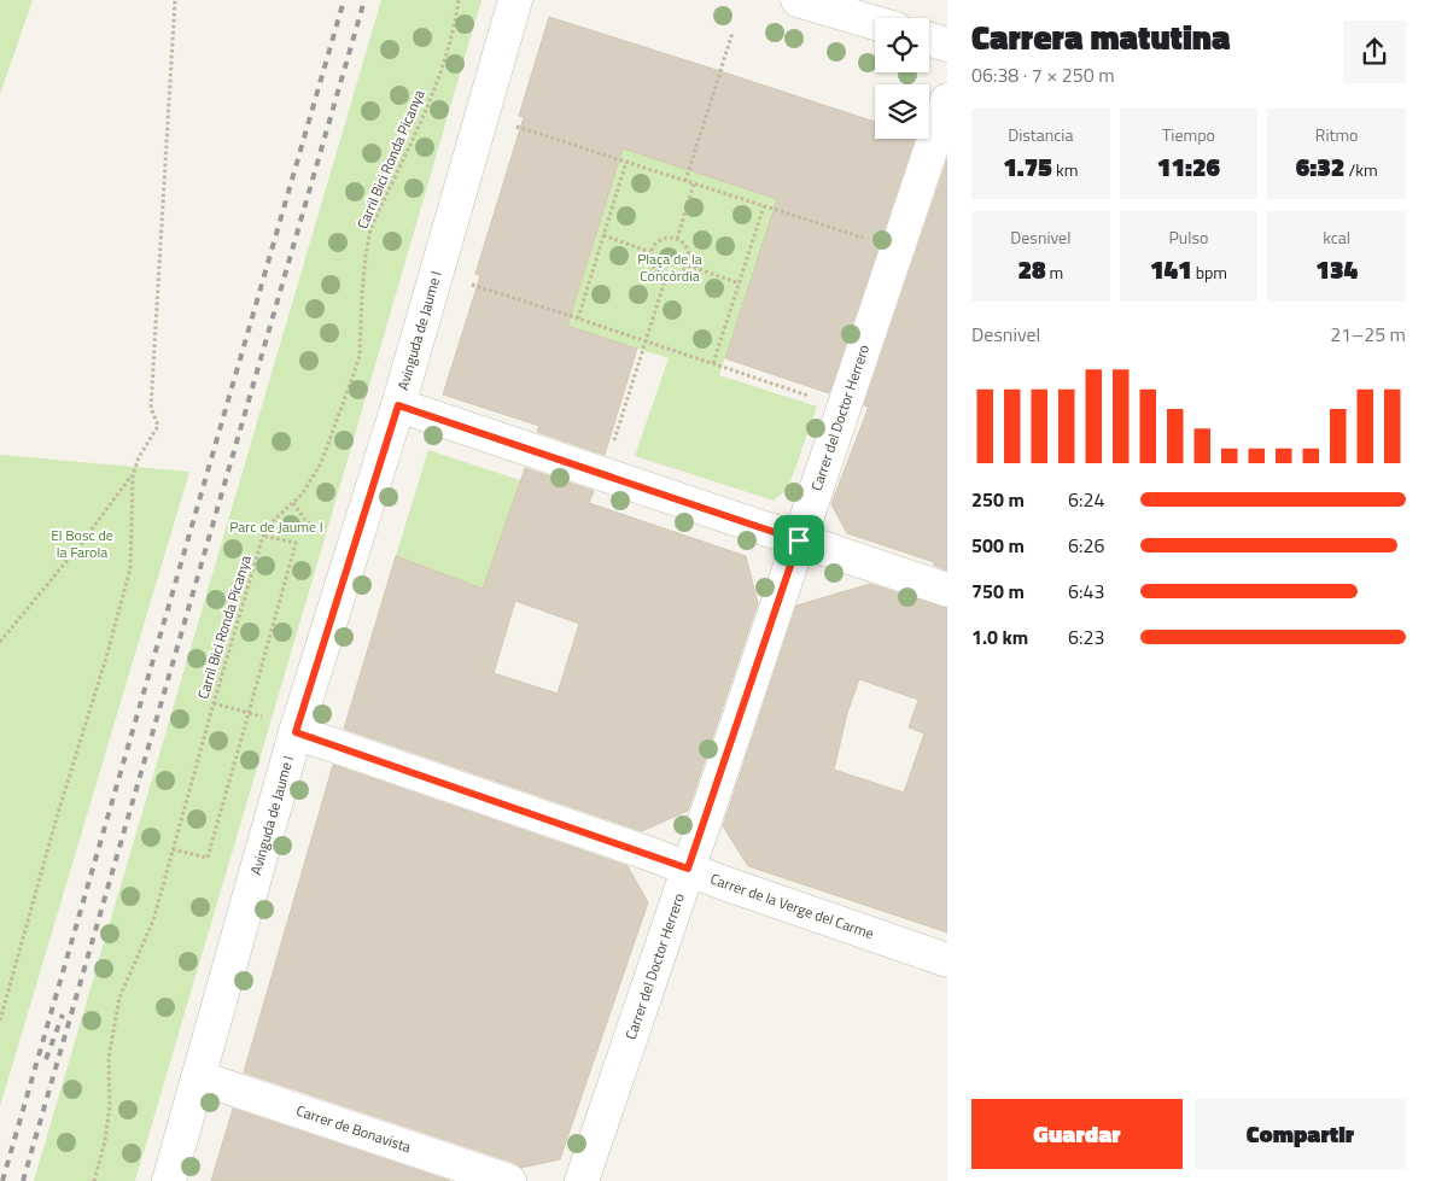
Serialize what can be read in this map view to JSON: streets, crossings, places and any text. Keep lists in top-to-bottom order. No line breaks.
{"streets":{"street":["Avinguda de Jaume I","Carrer del Doctor Herrero","Carrer de la Verge del Carme","Carrer de Bonavista"],"path":["Carril Bici Ronda Picanya"]},"crossings":[["Avinguda de Jaume I","Carrer de la Verge del Carme"],["Avinguda de Jaume I","Carrer de Bonavista"],["Carrer del Doctor Herrero","Carrer de la Verge del Carme"]],"parks":["Plaça de la Concòrdia","Parc de Jaume I","El Bosc de la Farola"],"page":{"heading":["Carrera matutina","06:38 · 7 × 250 m"],"stats":[["Distancia","1.75 km"],["Tiempo","11:26"],["Ritmo","6:32 /km"],["Desnivel","28 m"],["Pulso","141 bpm"],["kcal","134"]],"chart":["Desnivel","21–25 m"],"list":[{"name":"250 m","note":"6:24"},{"name":"500 m","note":"6:26"},{"name":"750 m","note":"6:43"},{"name":"1.0 km","note":"6:23"}],"buttons":["Guardar","Compartir"]}}
